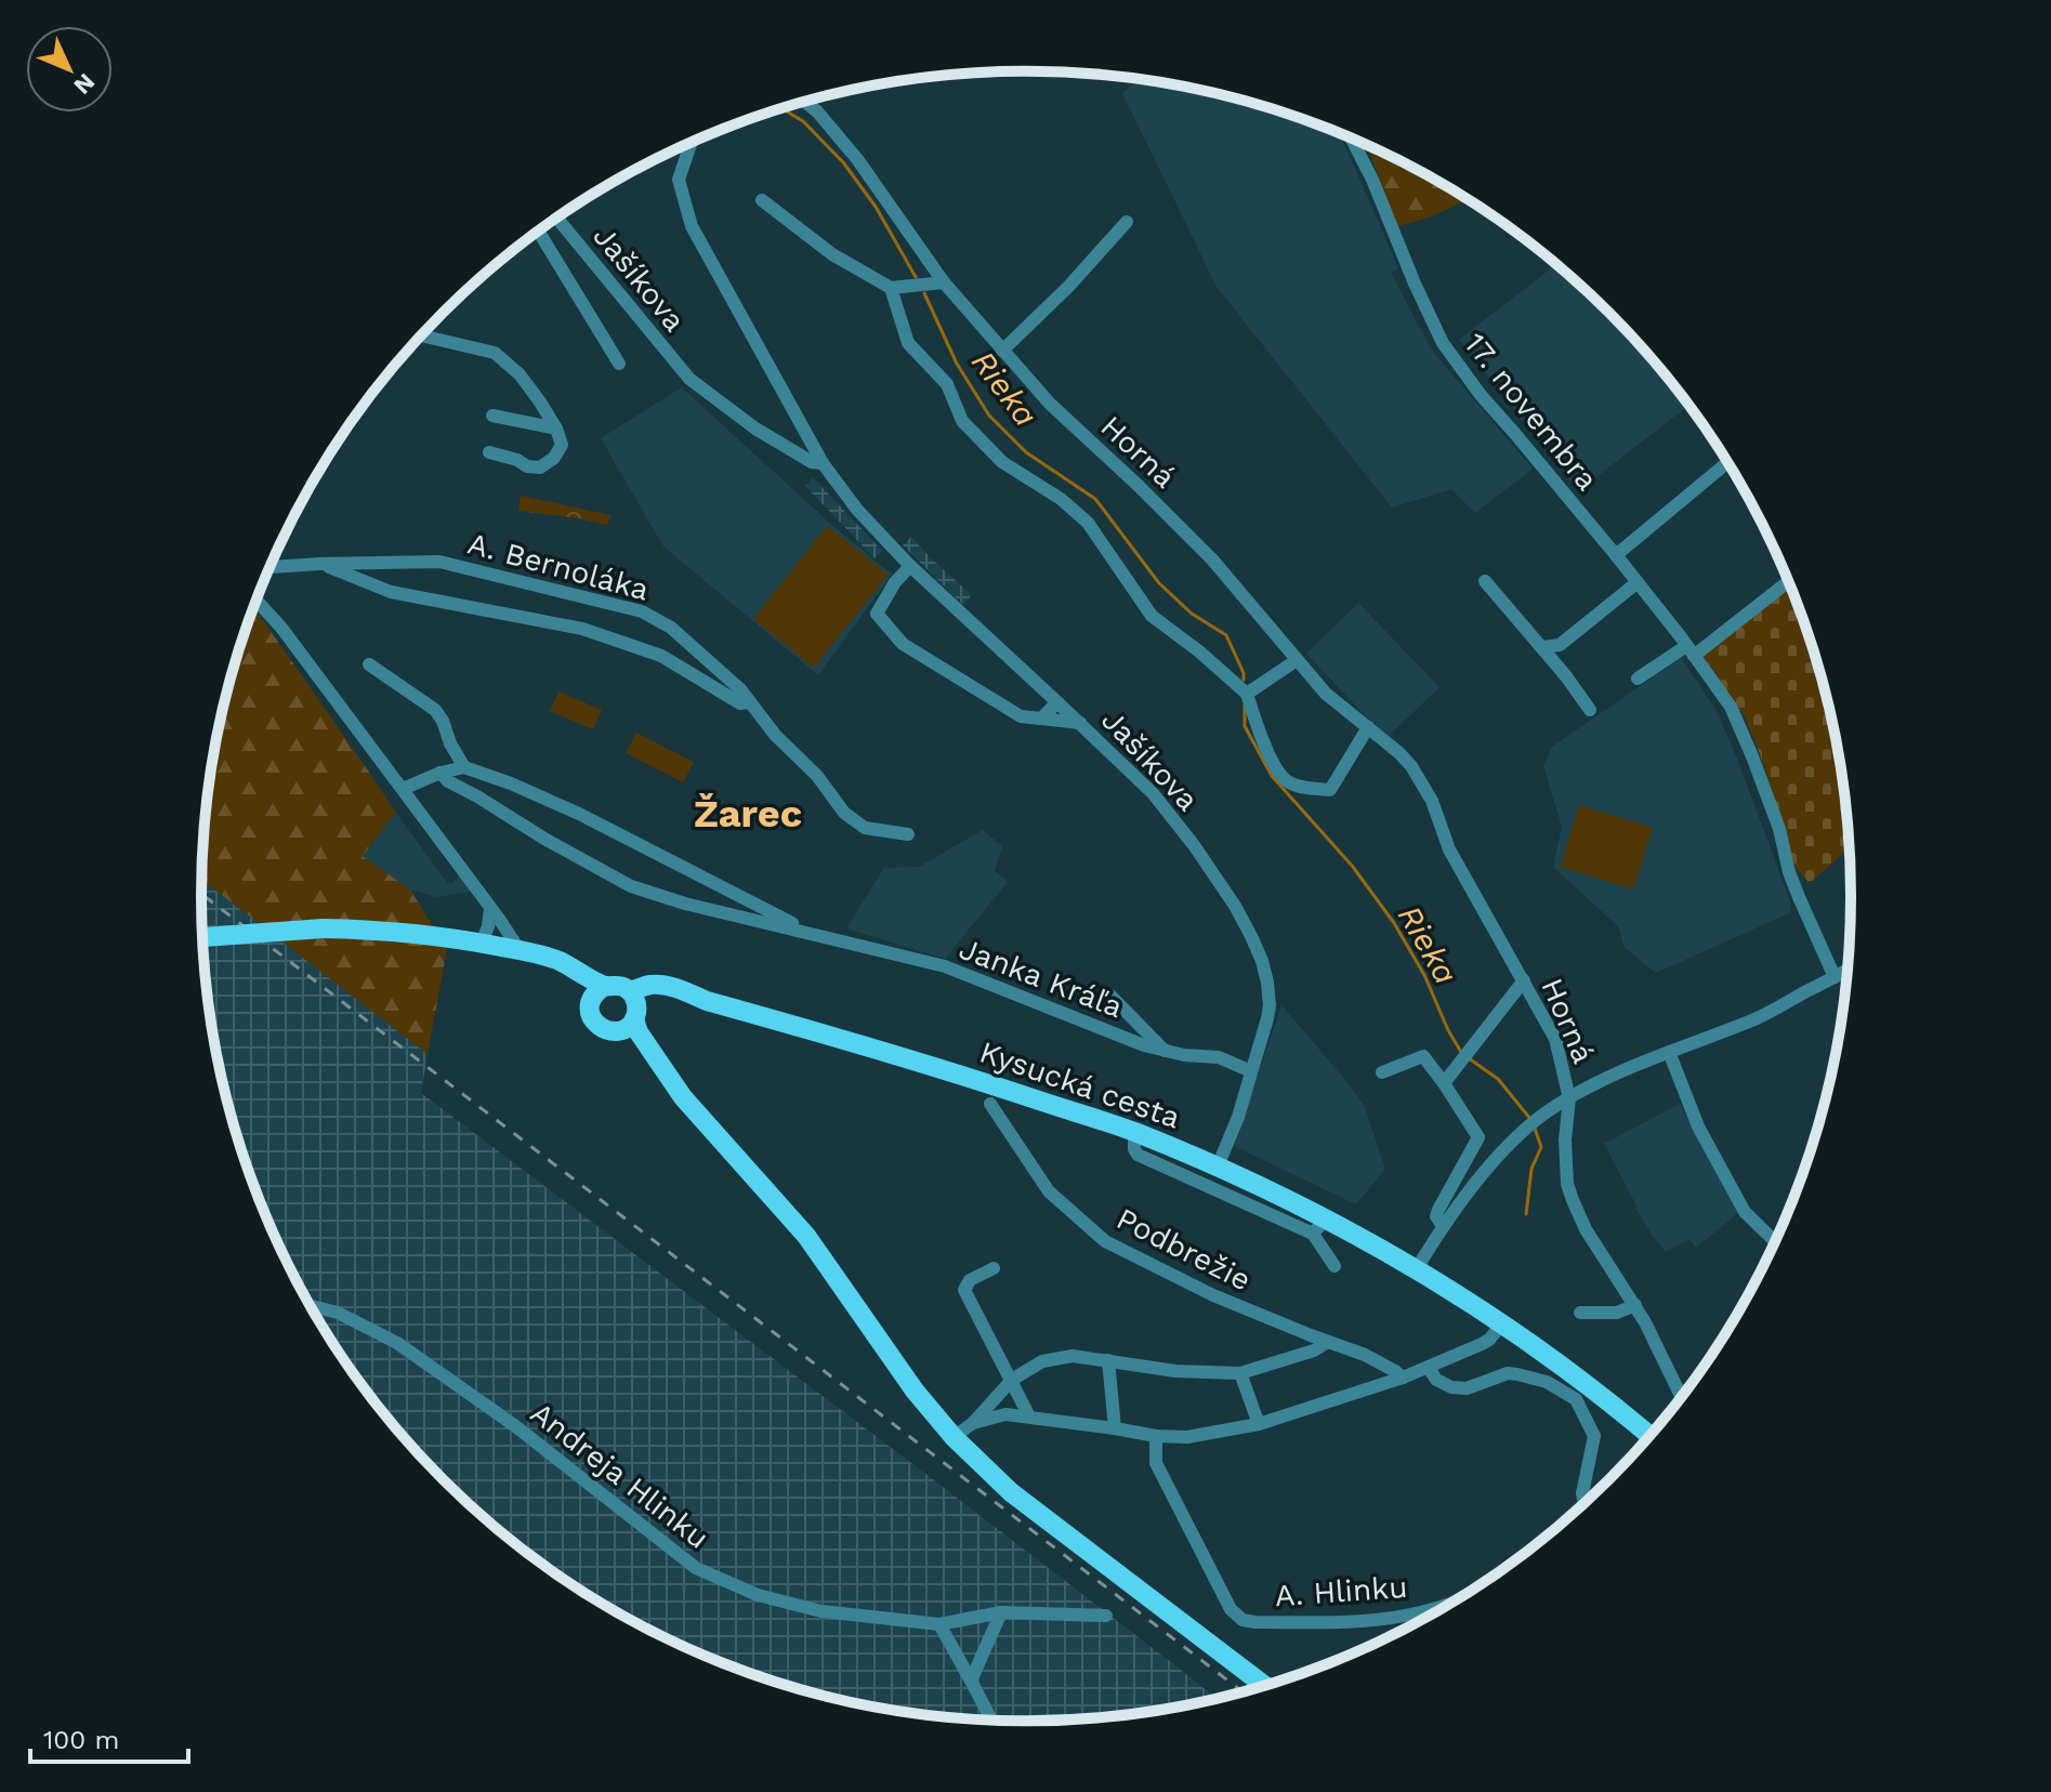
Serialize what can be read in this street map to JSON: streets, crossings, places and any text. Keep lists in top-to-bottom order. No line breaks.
{"streets":{"main road":["Kysucká cesta"],"street":["Jašíkova","17. novembra","Horná","A. Bernoláka","Janka Kráľa","Podbrežie","Andreja Hlinku","A. Hlinku"]},"crossings":[["Jašíkova","Janka Kráľa"],["Jašíkova","Kysucká cesta"]],"districts":["Žarec"],"water":["Rieka"],"scale_bar":"100 m","north":"bottom right"}
